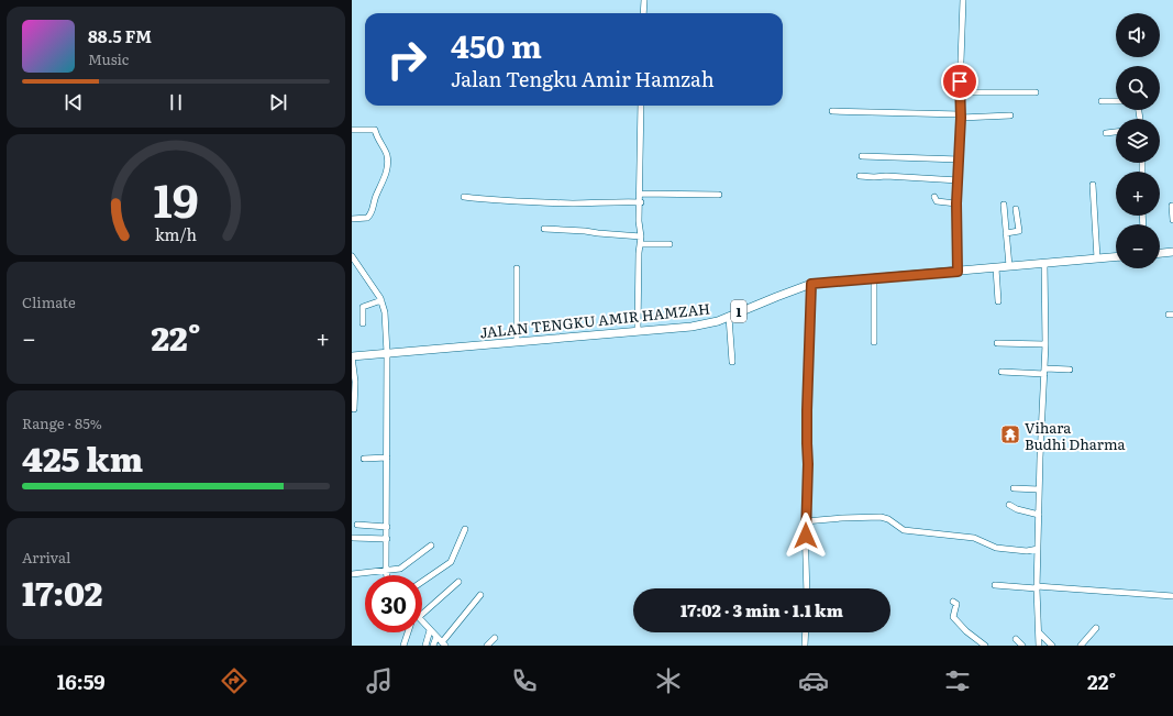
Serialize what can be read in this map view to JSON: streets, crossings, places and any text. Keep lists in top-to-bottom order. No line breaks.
{"streets":{"highway":["1","JALAN TENGKU AMIR HAMZAH"]},"places":{"temple":["Vihara Budhi Dharma"]},"page":{"map_buttons":["+","−"],"turn":["450 m","Jalan Tengku Amir Hamzah"],"song":["88.5 FM","Music"],"tile":["Climate",["Range · 85%","425 km"],["Arrival","17:02"]],"heat":["−","22°","+"],"limit":"30","trip":"17:02 · 3 min · 1.1 km","tabs":["16:59","22°"],"gauge":["19","km/h"]}}
